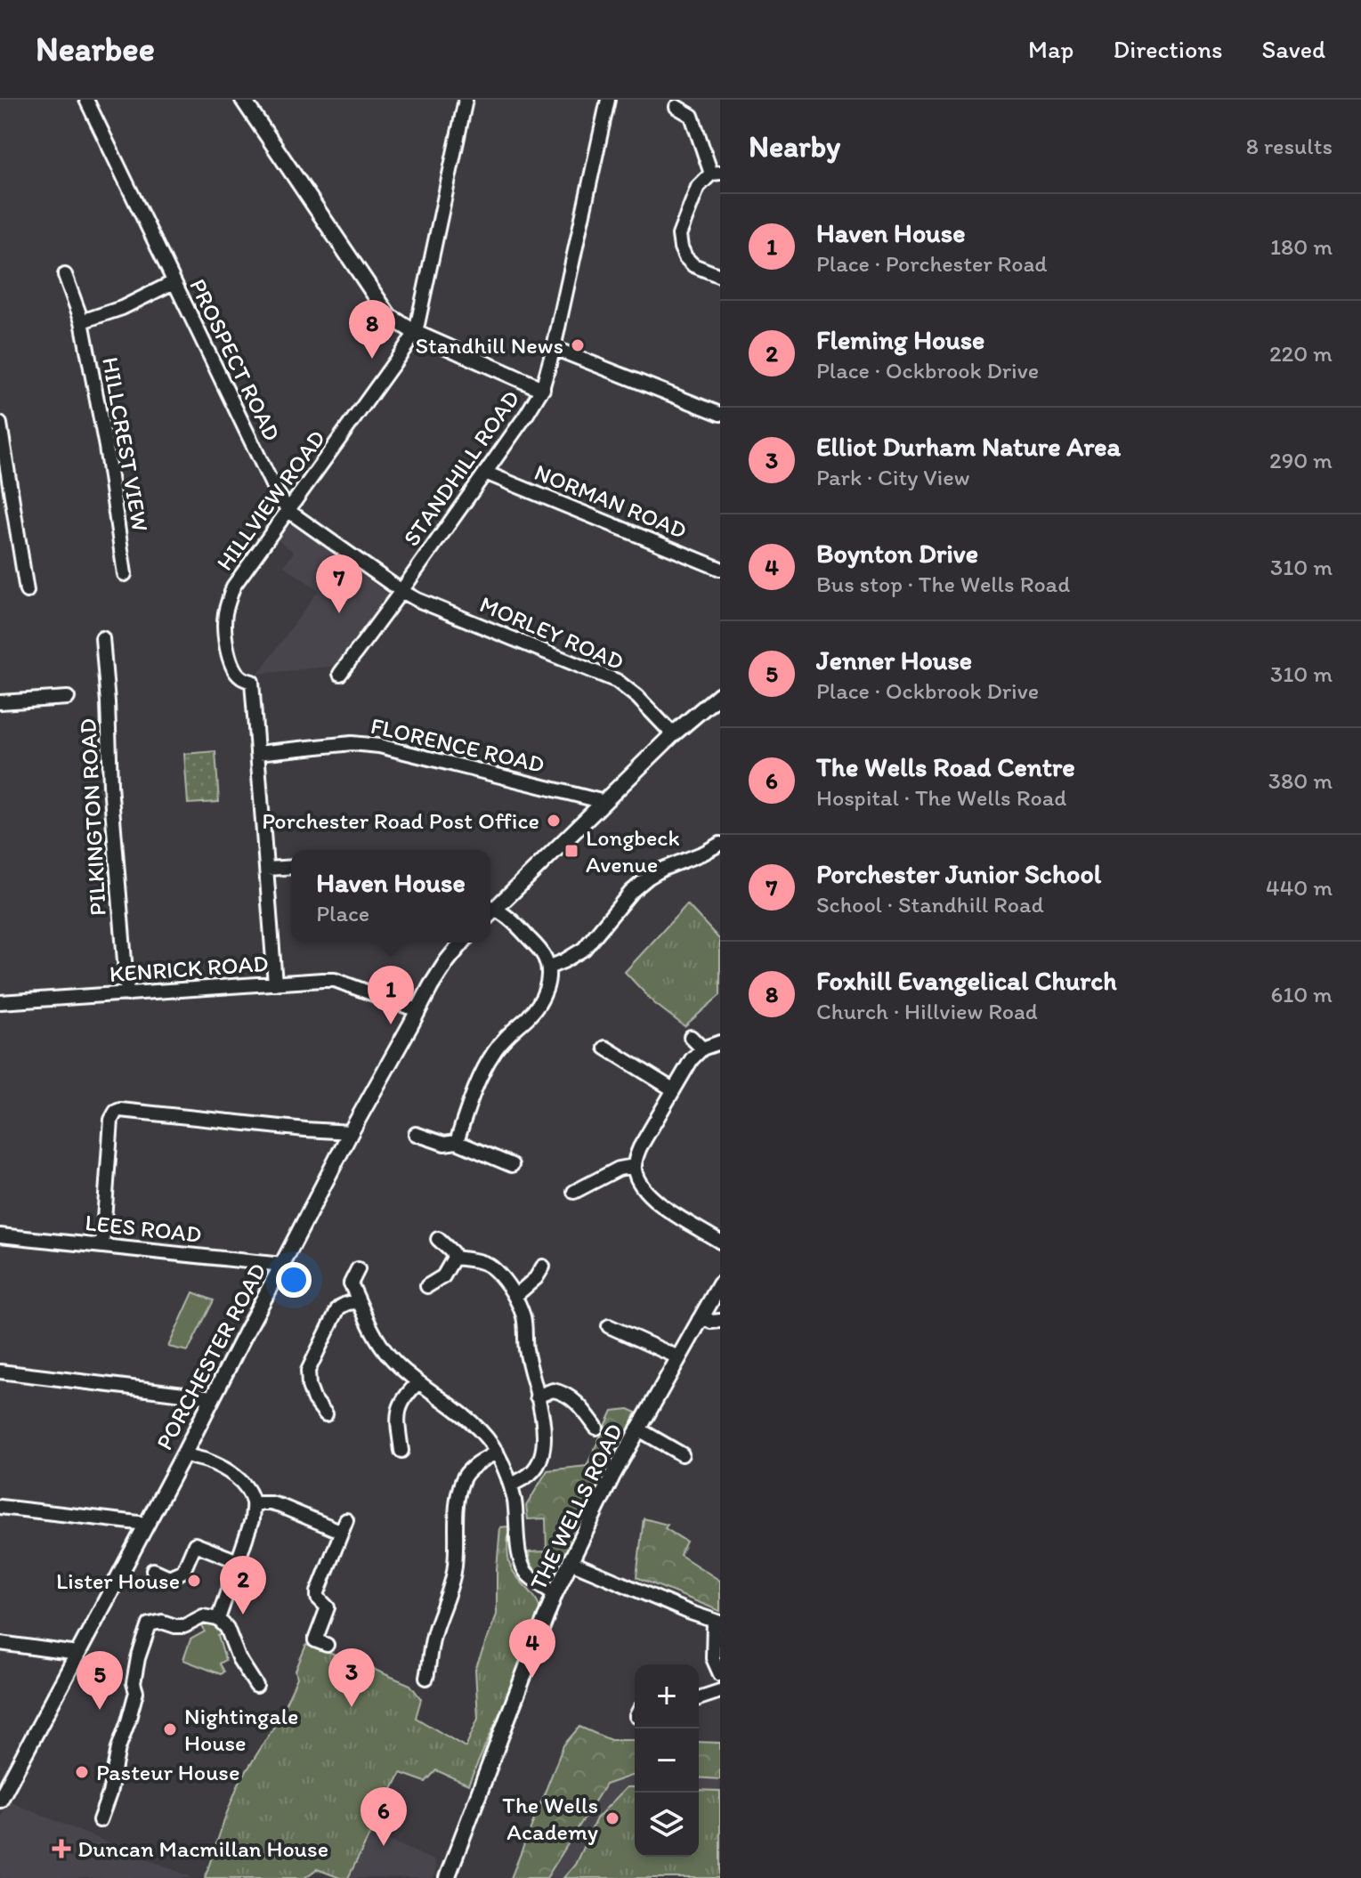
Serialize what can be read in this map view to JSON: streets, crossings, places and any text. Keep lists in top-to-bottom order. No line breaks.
{"streets":{"street":["PROSPECT ROAD","HILLCREST VIEW","STANDHILL ROAD","HILLVIEW ROAD","NORMAN ROAD","MORLEY ROAD","FLORENCE ROAD","PILKINGTON ROAD","KENRICK ROAD","LEES ROAD","PORCHESTER ROAD","THE WELLS ROAD"]},"crossings":[["PROSPECT ROAD","STANDHILL ROAD"],["PROSPECT ROAD","HILLVIEW ROAD"],["PROSPECT ROAD","MORLEY ROAD"],["STANDHILL ROAD","NORMAN ROAD"],["STANDHILL ROAD","MORLEY ROAD"],["HILLVIEW ROAD","FLORENCE ROAD"],["HILLVIEW ROAD","KENRICK ROAD"],["PILKINGTON ROAD","KENRICK ROAD"],["KENRICK ROAD","PORCHESTER ROAD"],["LEES ROAD","PORCHESTER ROAD"]],"places":{"other":["Standhill News","Porchester Road Post Office","Lister House","Nightingale House","Pasteur House","The Wells Academy"],"transit":["Longbeck Avenue"],"health":["Duncan Macmillan House"]},"page":{"header":"Nearbee","nav":["Map","Directions","Saved"],"heading":["Nearby","8 results"],"list":[{"mark":"1","name":"Haven House","note":"Place · Porchester Road","value":"180 m"},{"mark":"2","name":"Fleming House","note":"Place · Ockbrook Drive","value":"220 m"},{"mark":"3","name":"Elliot Durham Nature Area","note":"Park · City View","value":"290 m"},{"mark":"4","name":"Boynton Drive","note":"Bus stop · The Wells Road","value":"310 m"},{"mark":"5","name":"Jenner House","note":"Place · Ockbrook Drive","value":"310 m"},{"mark":"6","name":"The Wells Road Centre","note":"Hospital · The Wells Road","value":"380 m"},{"mark":"7","name":"Porchester Junior School","note":"School · Standhill Road","value":"440 m"},{"mark":"8","name":"Foxhill Evangelical Church","note":"Church · Hillview Road","value":"610 m"}],"pins":["8","7","1","2","4","3","5","6"],"popup":["Haven House","Place"],"map_buttons":["+","−"]}}
